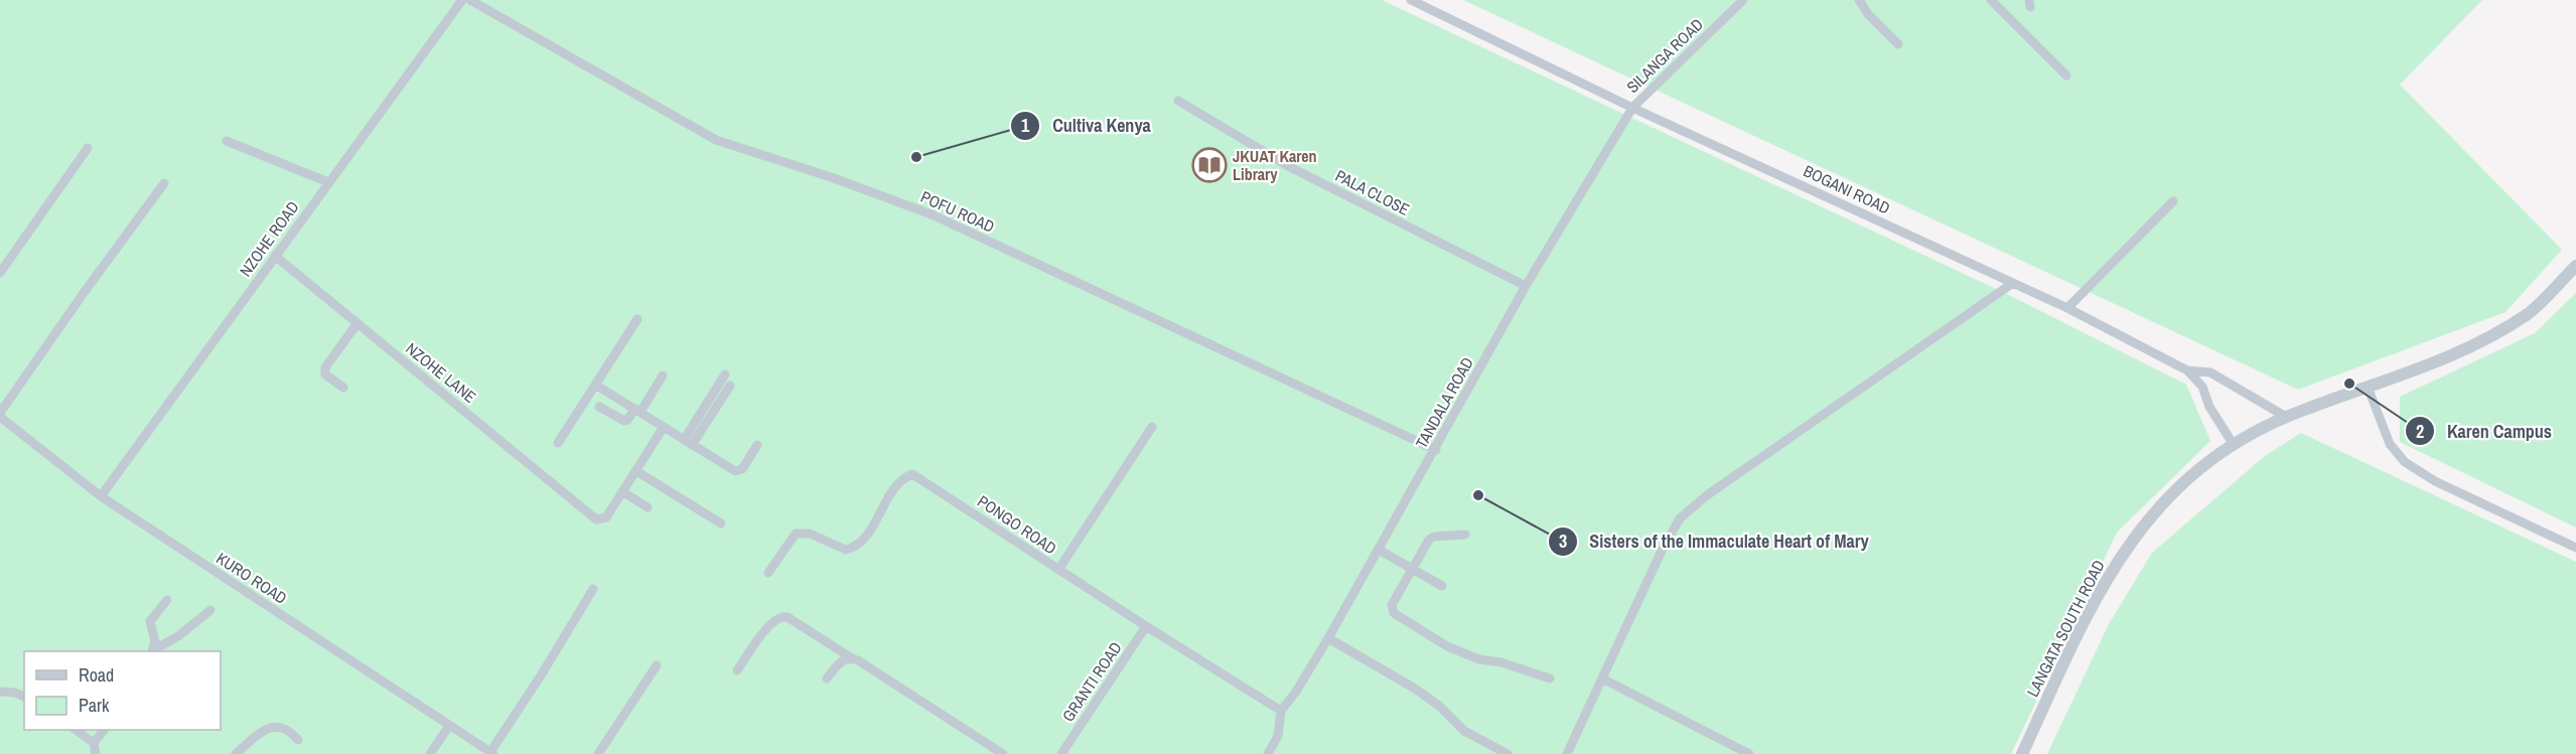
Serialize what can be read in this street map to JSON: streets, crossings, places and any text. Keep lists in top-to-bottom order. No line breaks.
{"streets":{"street":["SILANGA ROAD","BOGANI ROAD","PALA CLOSE","POFU ROAD","NZOHE ROAD","NZOHE LANE","TANDALA ROAD","PONGO ROAD","KURO ROAD","LANGATA SOUTH ROAD","GRANTI ROAD"]},"crossings":[["SILANGA ROAD","BOGANI ROAD"],["SILANGA ROAD","TANDALA ROAD"],["BOGANI ROAD","TANDALA ROAD"],["BOGANI ROAD","LANGATA SOUTH ROAD"],["PALA CLOSE","TANDALA ROAD"],["POFU ROAD","TANDALA ROAD"],["NZOHE ROAD","NZOHE LANE"],["NZOHE ROAD","KURO ROAD"],["TANDALA ROAD","PONGO ROAD"],["PONGO ROAD","GRANTI ROAD"]],"places":{"other":["Cultiva Kenya","Karen Campus","Sisters of the Immaculate Heart of Mary"],"library":["JKUAT Karen Library"]},"legend":["Road","Park"]}
